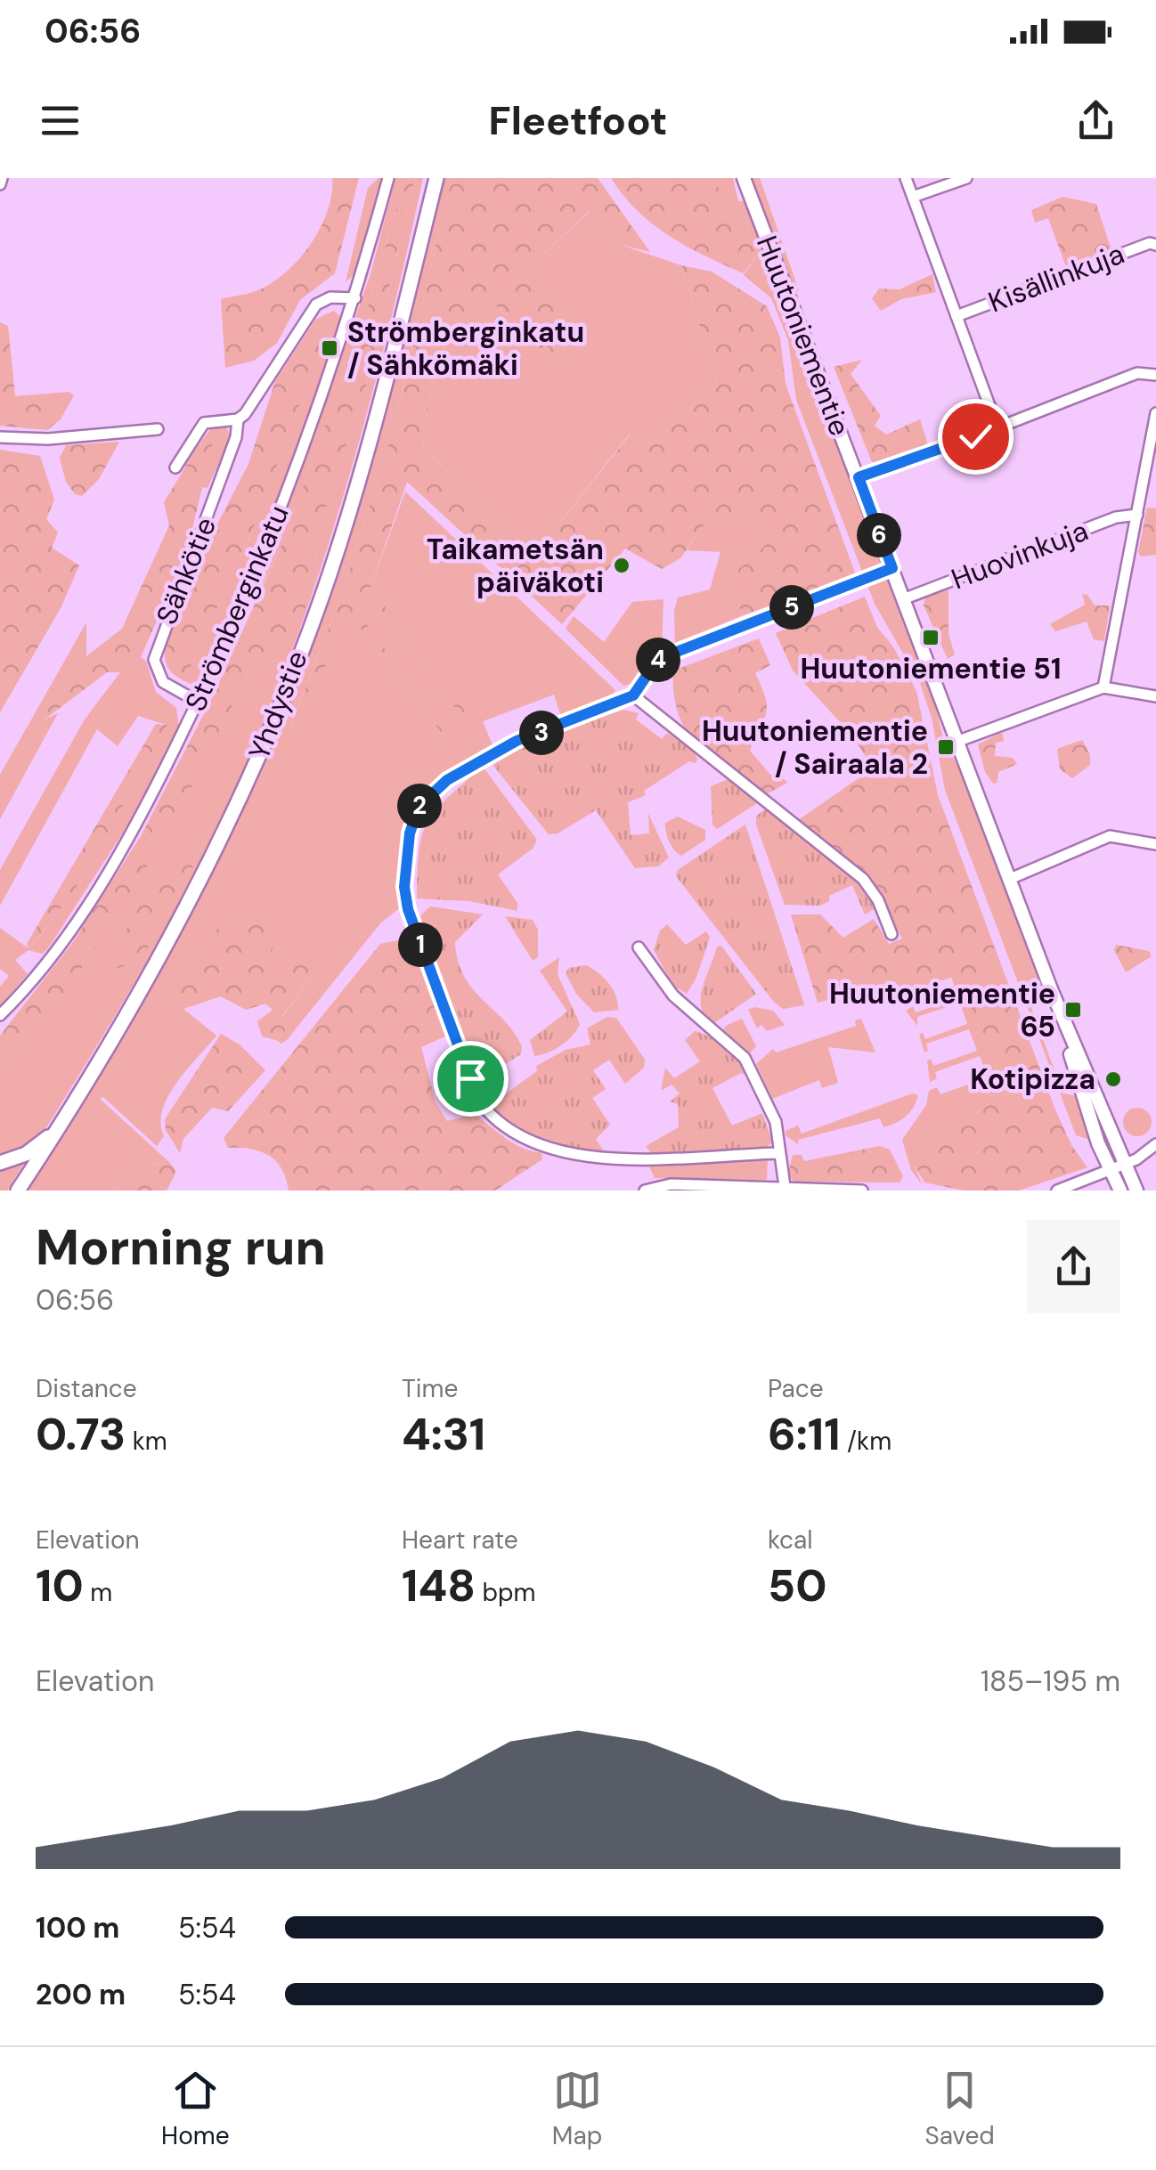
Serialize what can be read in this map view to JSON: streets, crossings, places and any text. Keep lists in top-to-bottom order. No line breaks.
{"streets":{"highway":["Yhdystie"],"main road":["Huutoniementie"],"street":["Kisällinkuja","Huovinkuja","Sähkötie","Strömberginkatu"]},"crossings":[["Huutoniementie","Huovinkuja"],["Sähkötie","Strömberginkatu"]],"places":{"transit":["Strömberginkatu / Sähkömäki","Huutoniementie 51","Huutoniementie / Sairaala 2","Huutoniementie 65"],"other":["Taikametsän päiväkoti","Kotipizza"]},"page":{"status":"06:56","header":"Fleetfoot","pins":["6","5","4","3","2","1"],"heading":["Morning run","06:56"],"stats":[["Distance","0.73 km"],["Time","4:31"],["Pace","6:11 /km"],["Elevation","10 m"],["Heart rate","148 bpm"],["kcal","50"]],"chart":["Elevation","185–195 m"],"list":[{"name":"100 m","note":"5:54"},{"name":"200 m","note":"5:54"}],"tabs":["Home","Map","Saved"]}}
